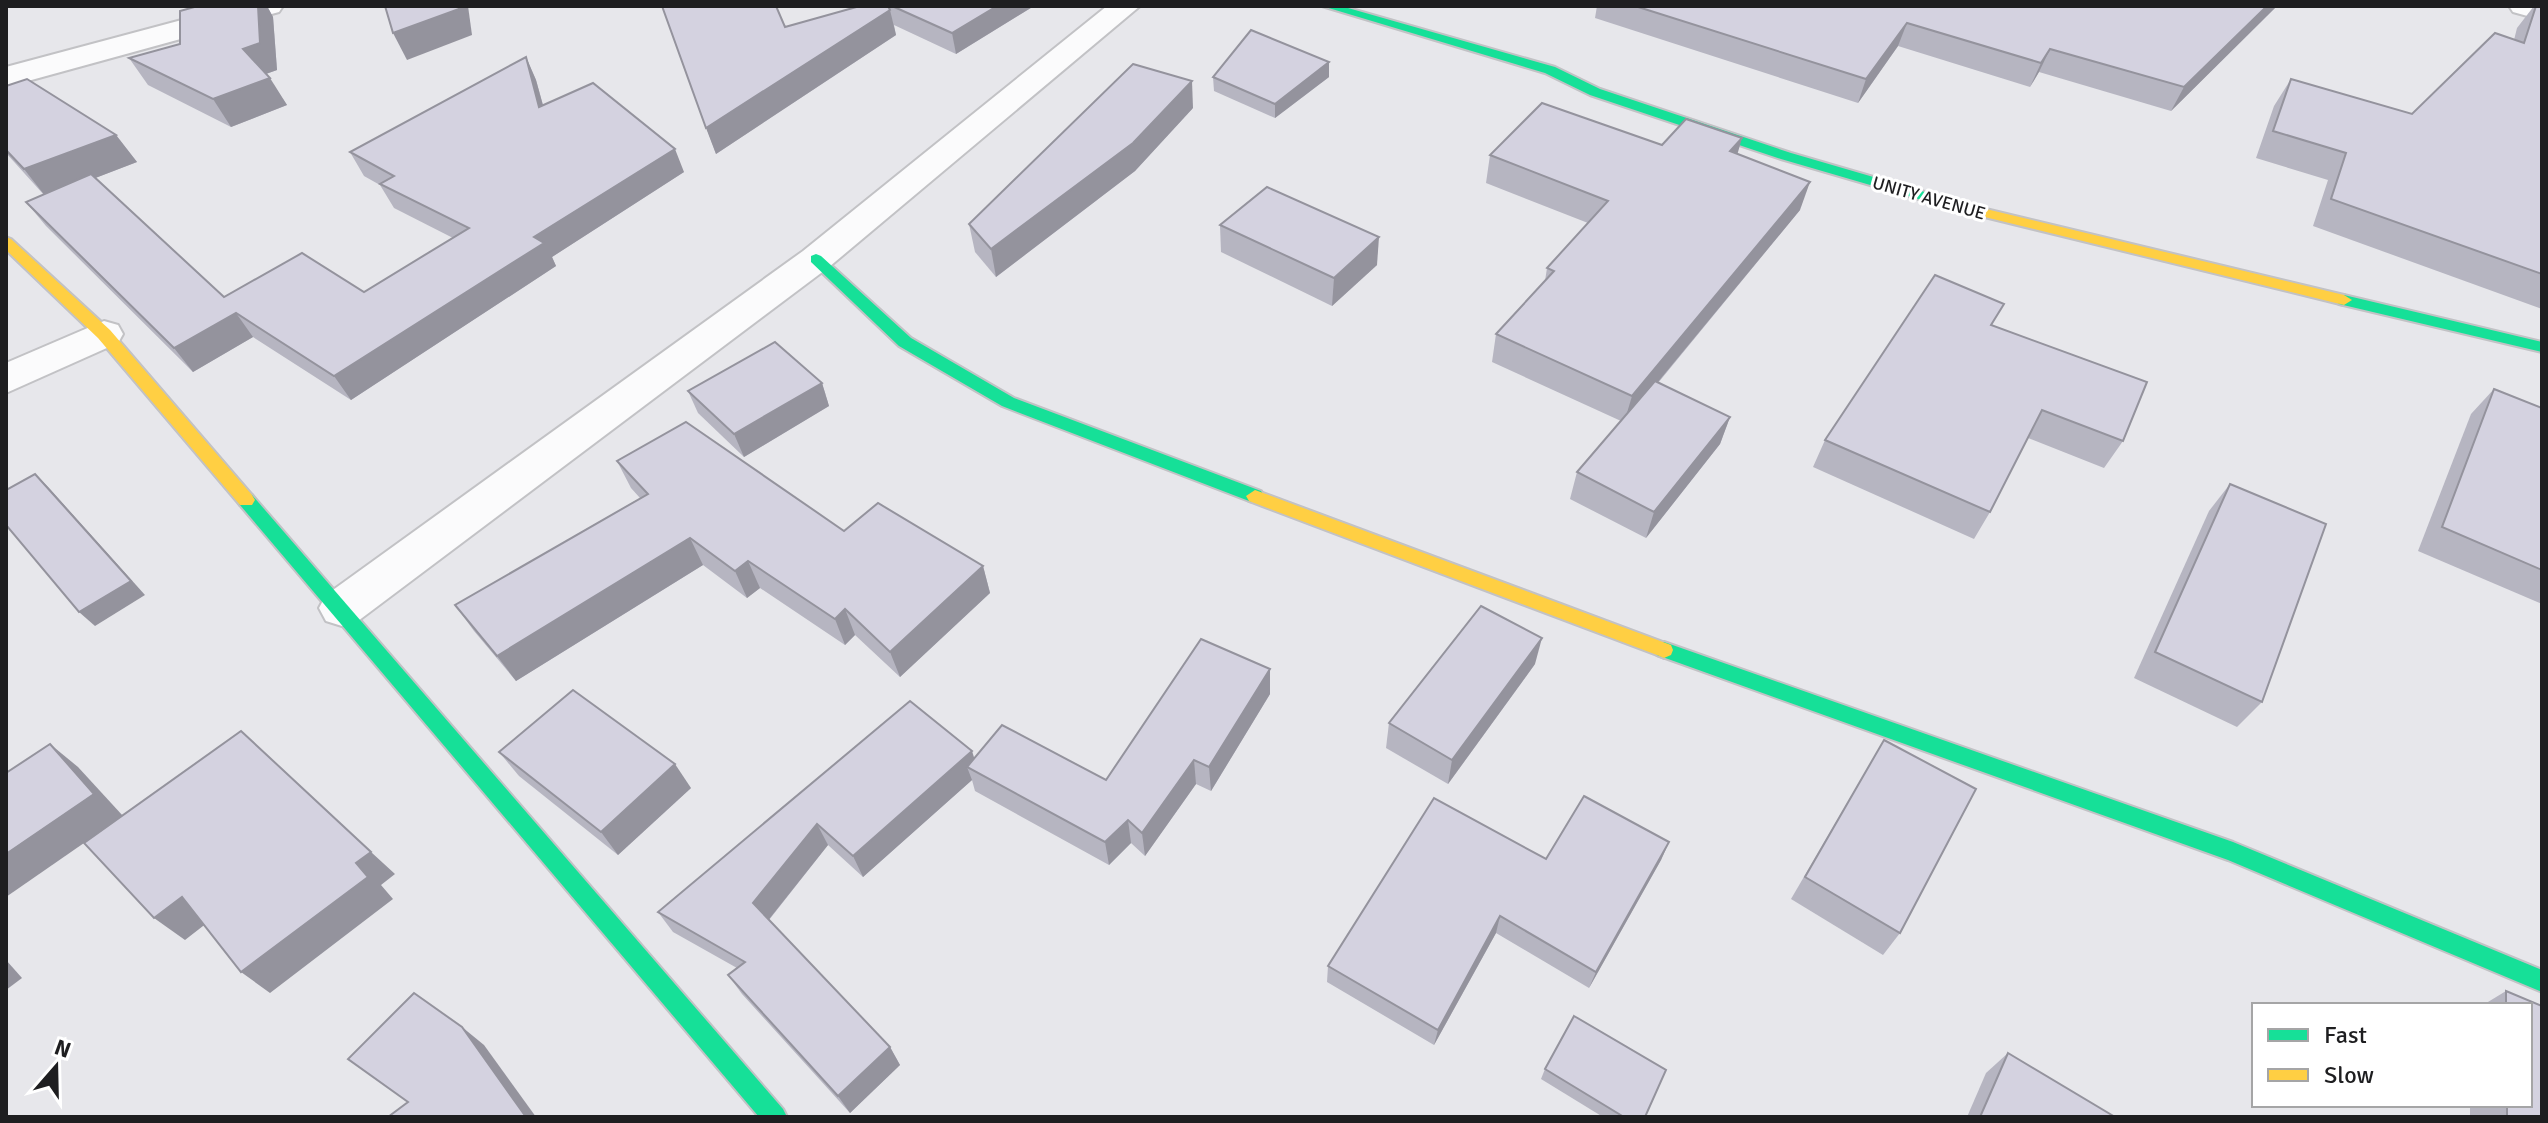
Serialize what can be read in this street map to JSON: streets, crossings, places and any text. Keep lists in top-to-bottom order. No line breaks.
{"streets":{"street":["UNITY AVENUE"]},"legend":["Fast","Slow"],"north":"top"}
